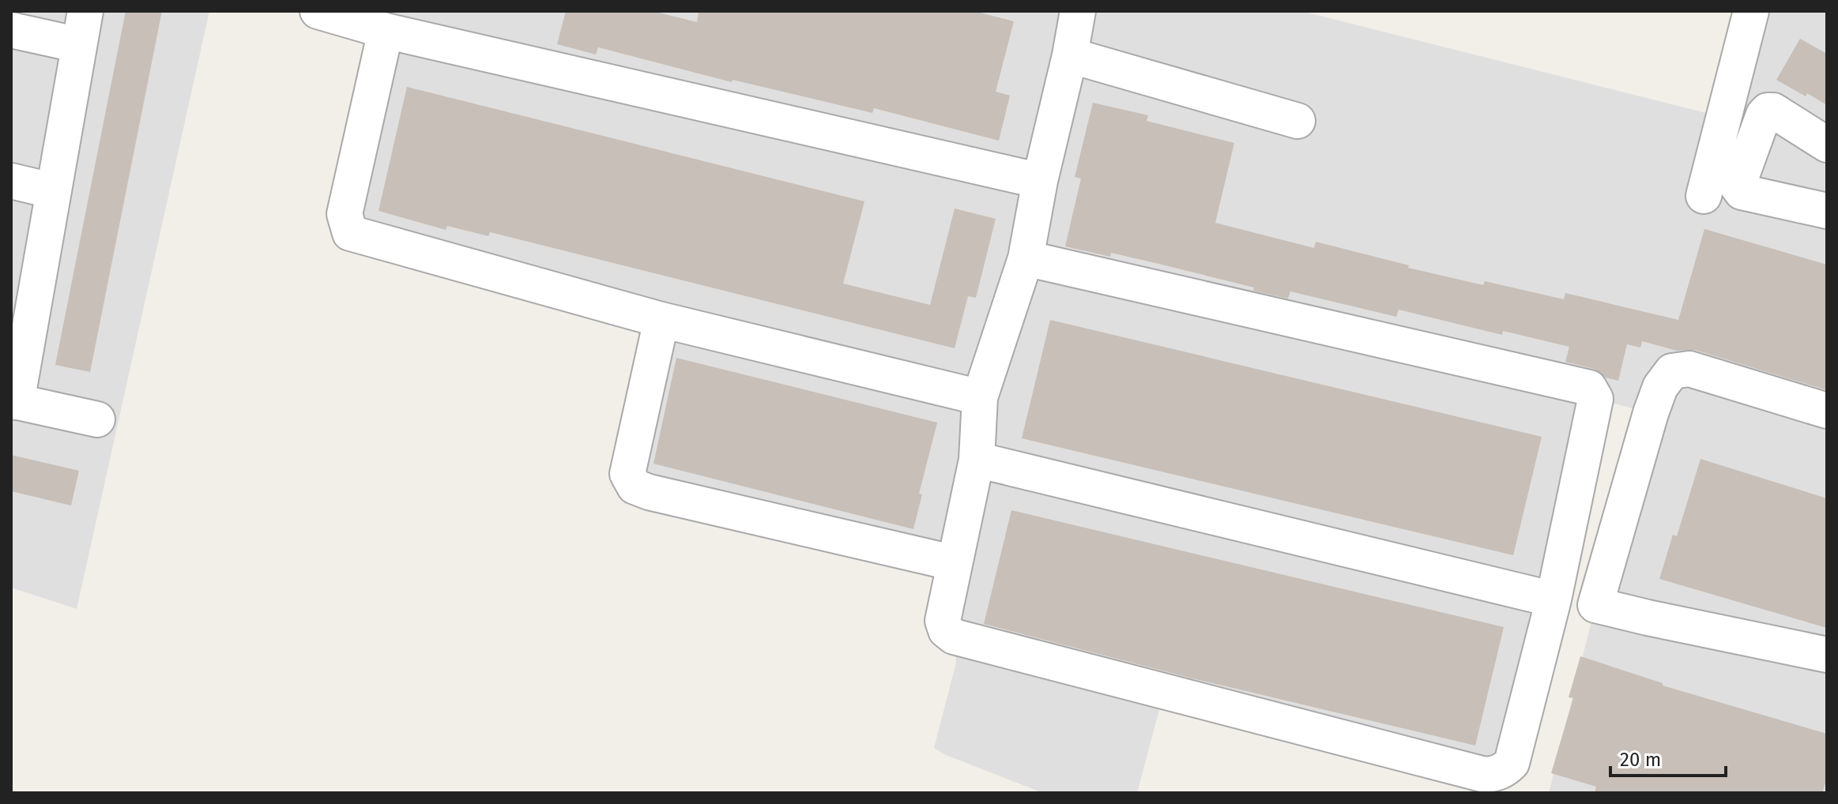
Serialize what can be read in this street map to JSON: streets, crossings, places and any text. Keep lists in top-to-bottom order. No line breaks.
{"scale_bar":"20 m"}
